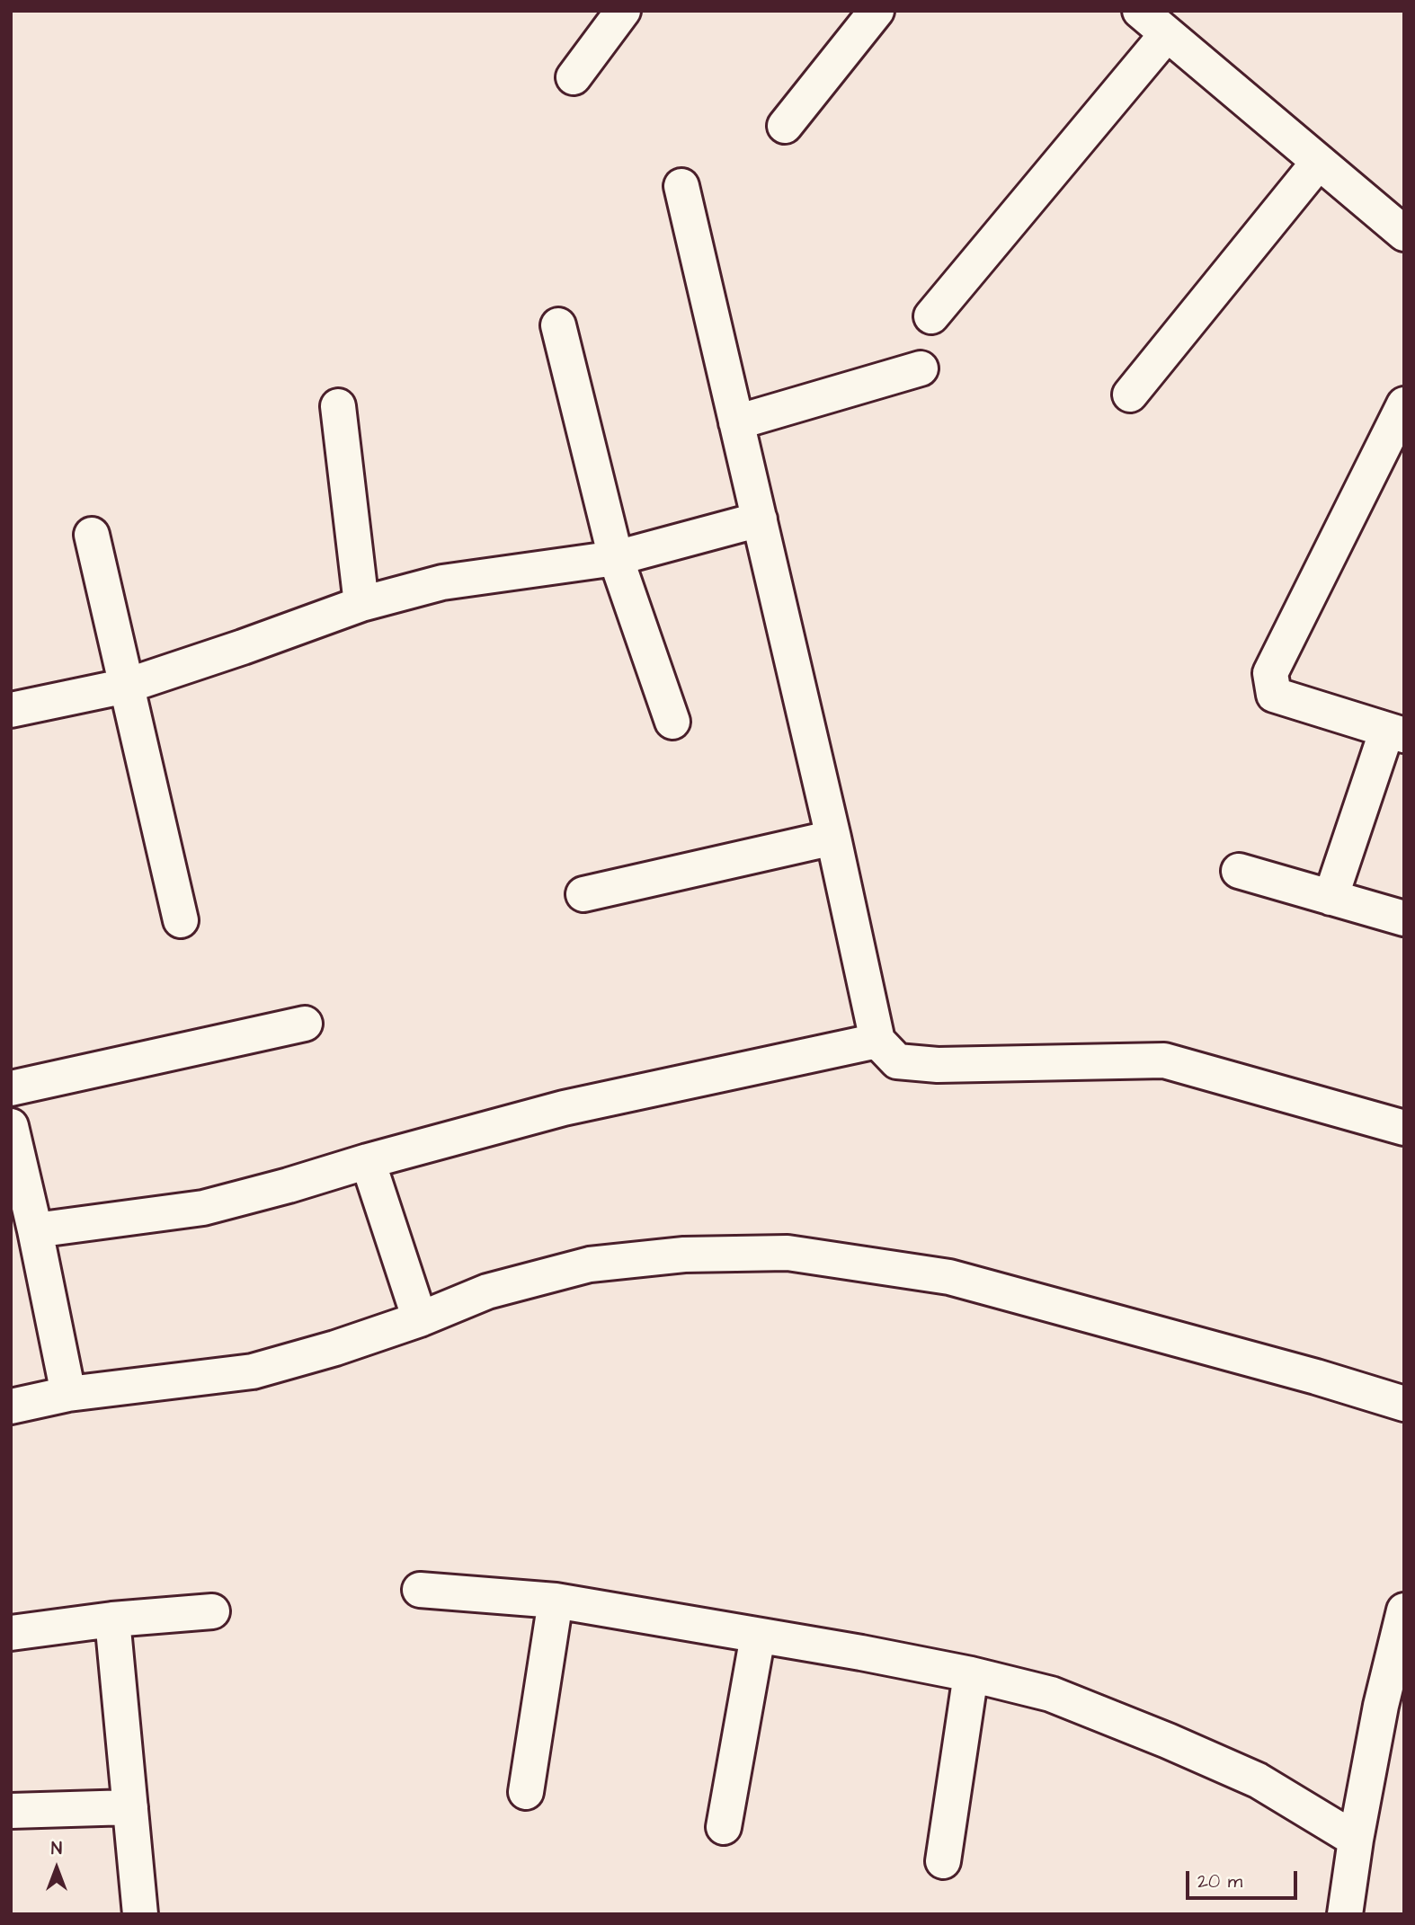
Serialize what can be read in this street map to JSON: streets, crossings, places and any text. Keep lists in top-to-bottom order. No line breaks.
{"scale_bar":"20 m","north":"top"}
